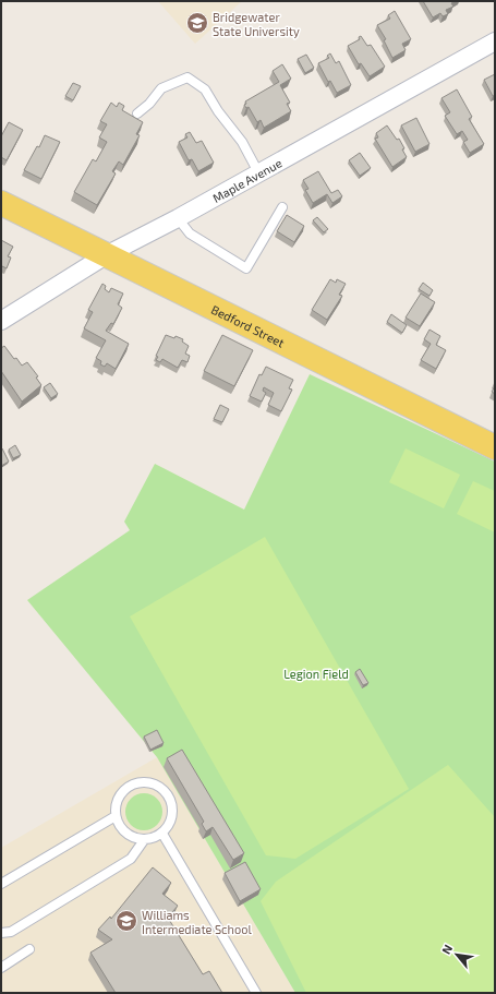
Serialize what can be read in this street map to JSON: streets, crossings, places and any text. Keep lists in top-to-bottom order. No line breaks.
{"streets":{"main road":["Bedford Street"],"street":["Maple Avenue"]},"crossings":[["Maple Avenue","Bedford Street"]],"parks":["Legion Field"],"places":{"school or university":["Bridgewater State University","Williams Intermediate School"]},"north":"top left"}
